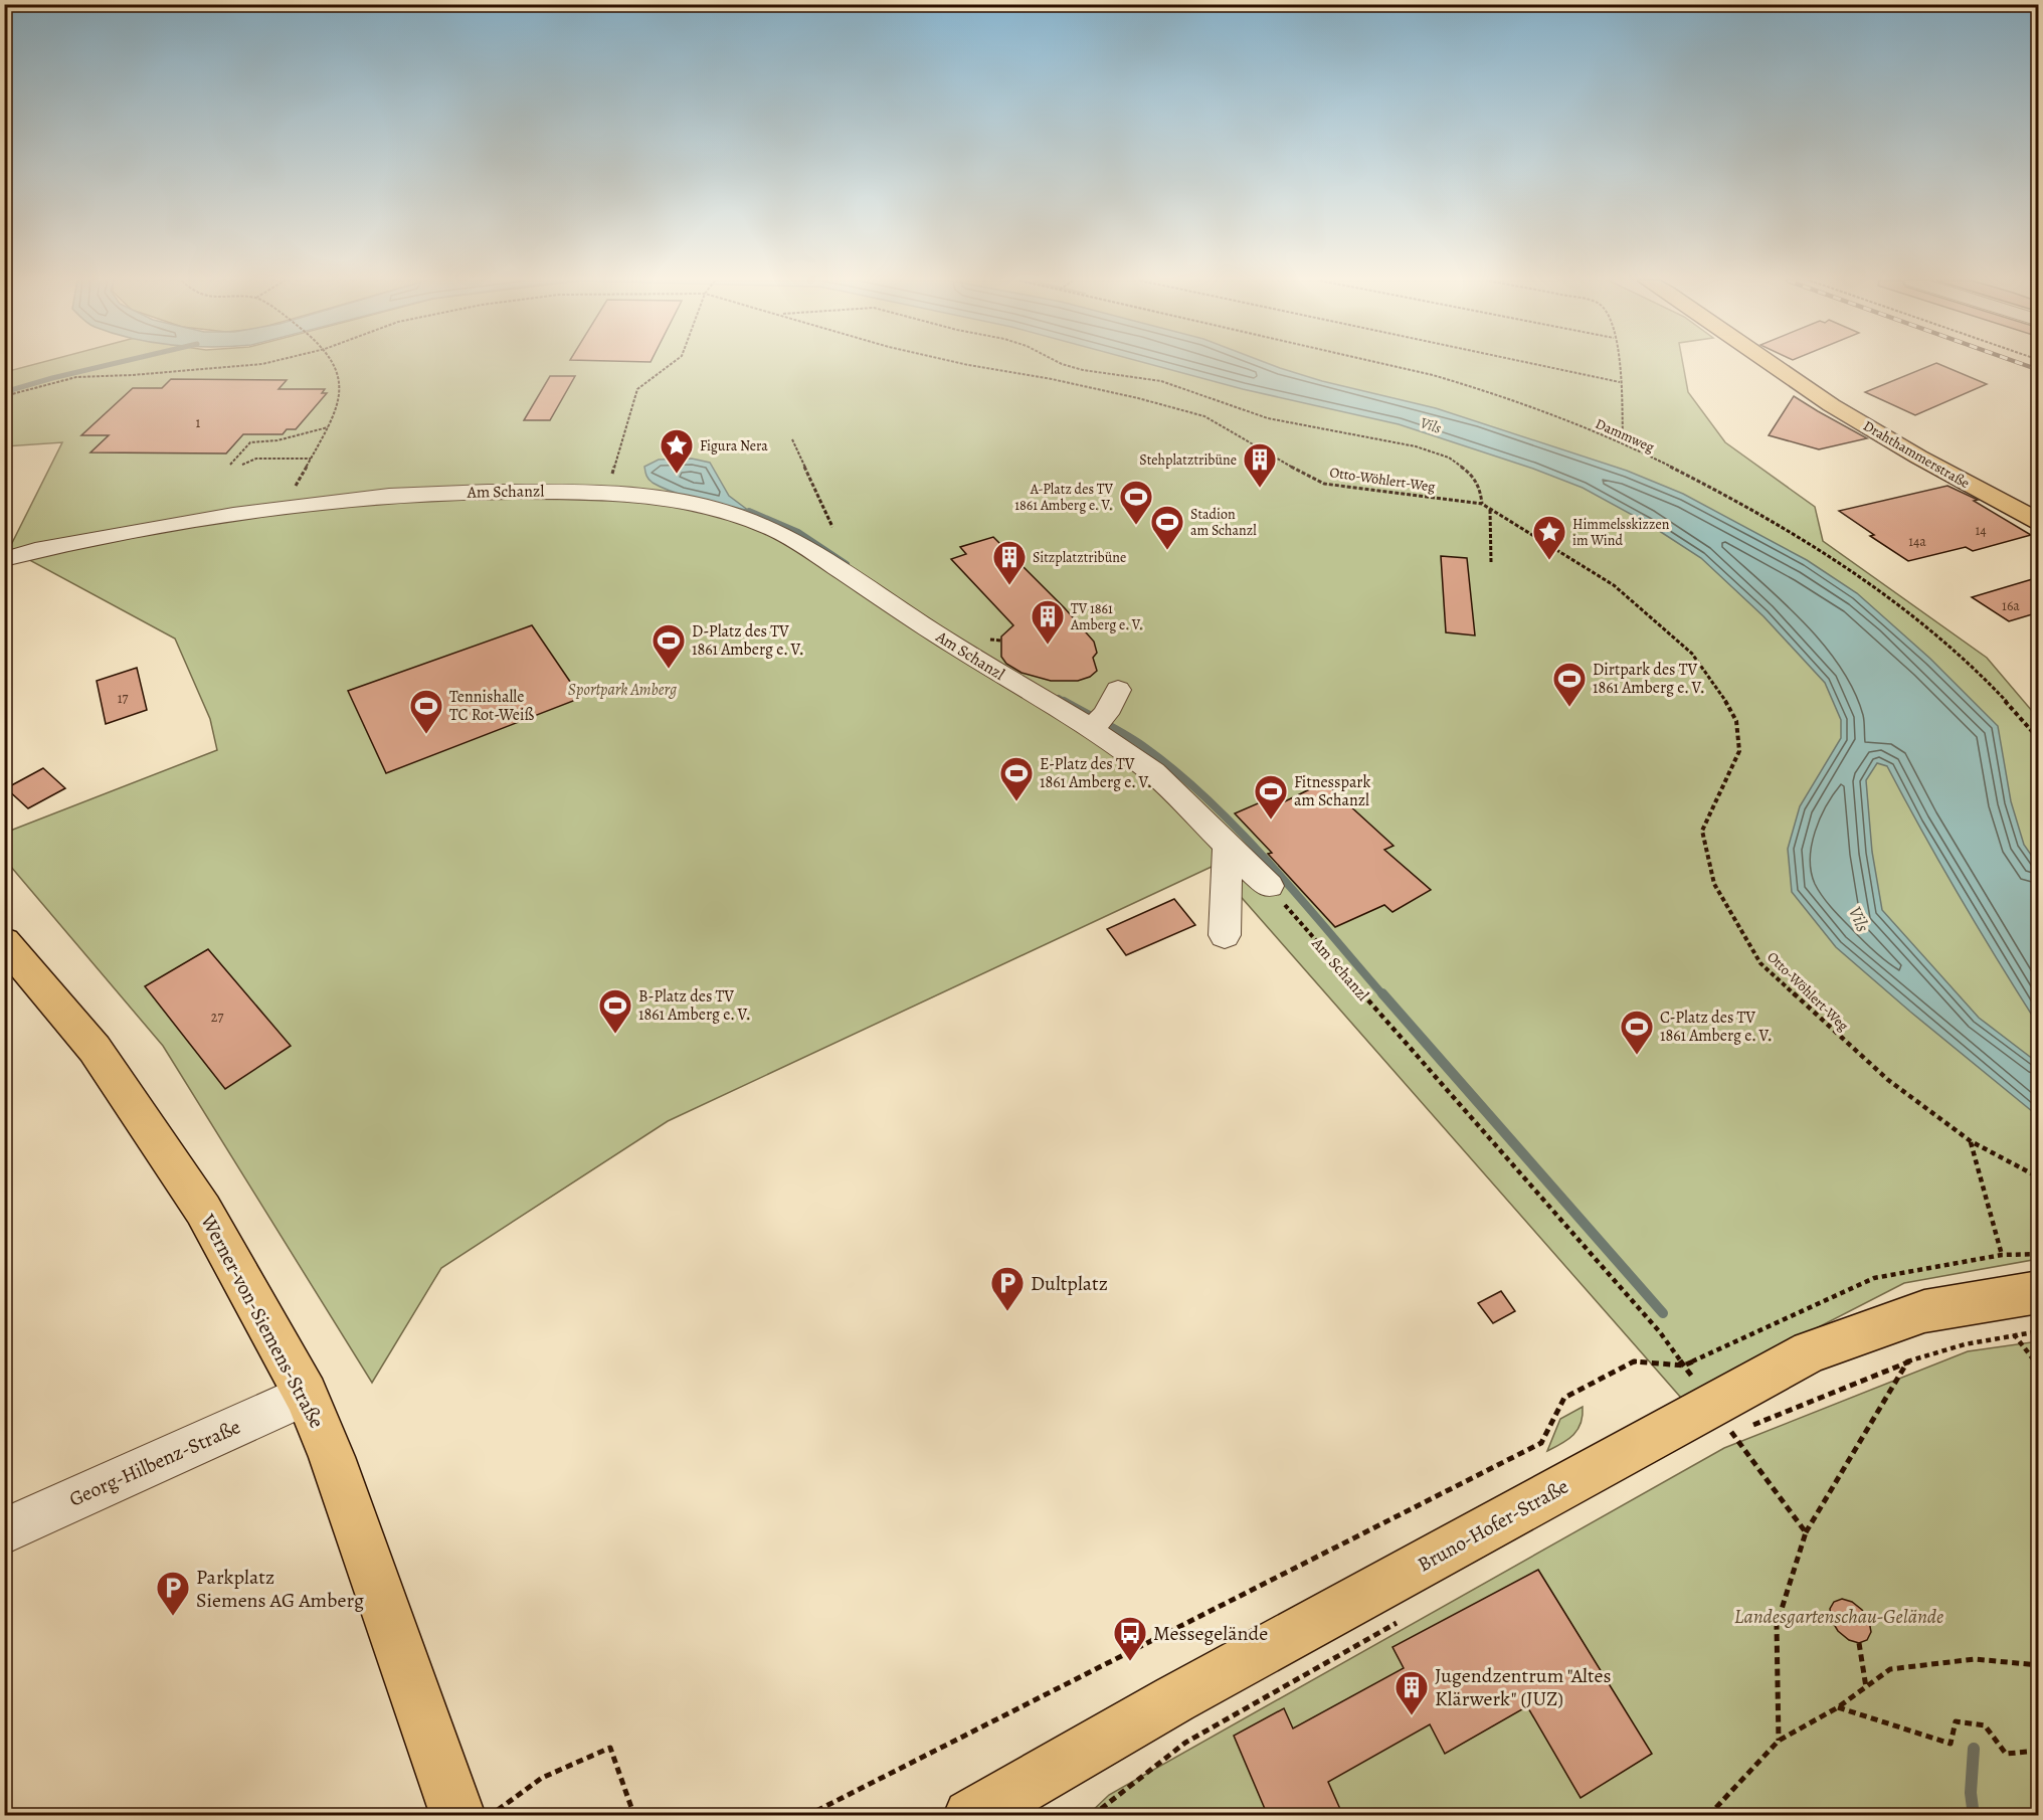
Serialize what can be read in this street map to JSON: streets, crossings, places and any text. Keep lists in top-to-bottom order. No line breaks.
{"streets":{"main road":["Drahthammerstraße","Werner-von-Siemens-Straße","Bruno-Hofer-Straße"],"street":["Am Schanzl","Georg-Hilbenz-Straße"],"path":["Dammweg","Otto-Wöhlert-Weg"]},"crossings":[["Werner-von-Siemens-Straße","Georg-Hilbenz-Straße"]],"water":["Vils"],"parks":["Sportpark Amberg","Landesgartenschau-Gelände"],"places":{"place":["Figura Nera","Himmelsskizzen im Wind"],"building":["Stehplatztribüne","Sitzplatztribüne","TV 1861 Amberg e. V.","Jugendzentrum \"Altes Klärwerk\" (JUZ)"],"sports":["A-Platz des TV 1861 Amberg e. V.","Stadion am Schanzl","D-Platz des TV 1861 Amberg e. V.","Dirtpark des TV 1861 Amberg e. V.","Tennishalle TC Rot-Weiß","E-Platz des TV 1861 Amberg e. V.","Fitnesspark am Schanzl","B-Platz des TV 1861 Amberg e. V.","C-Platz des TV 1861 Amberg e. V."],"parking":["Dultplatz","Parkplatz Siemens AG Amberg"],"bus stop":["Messegelände"]},"house_numbers":["1","14","14a","16a","17","27"]}
